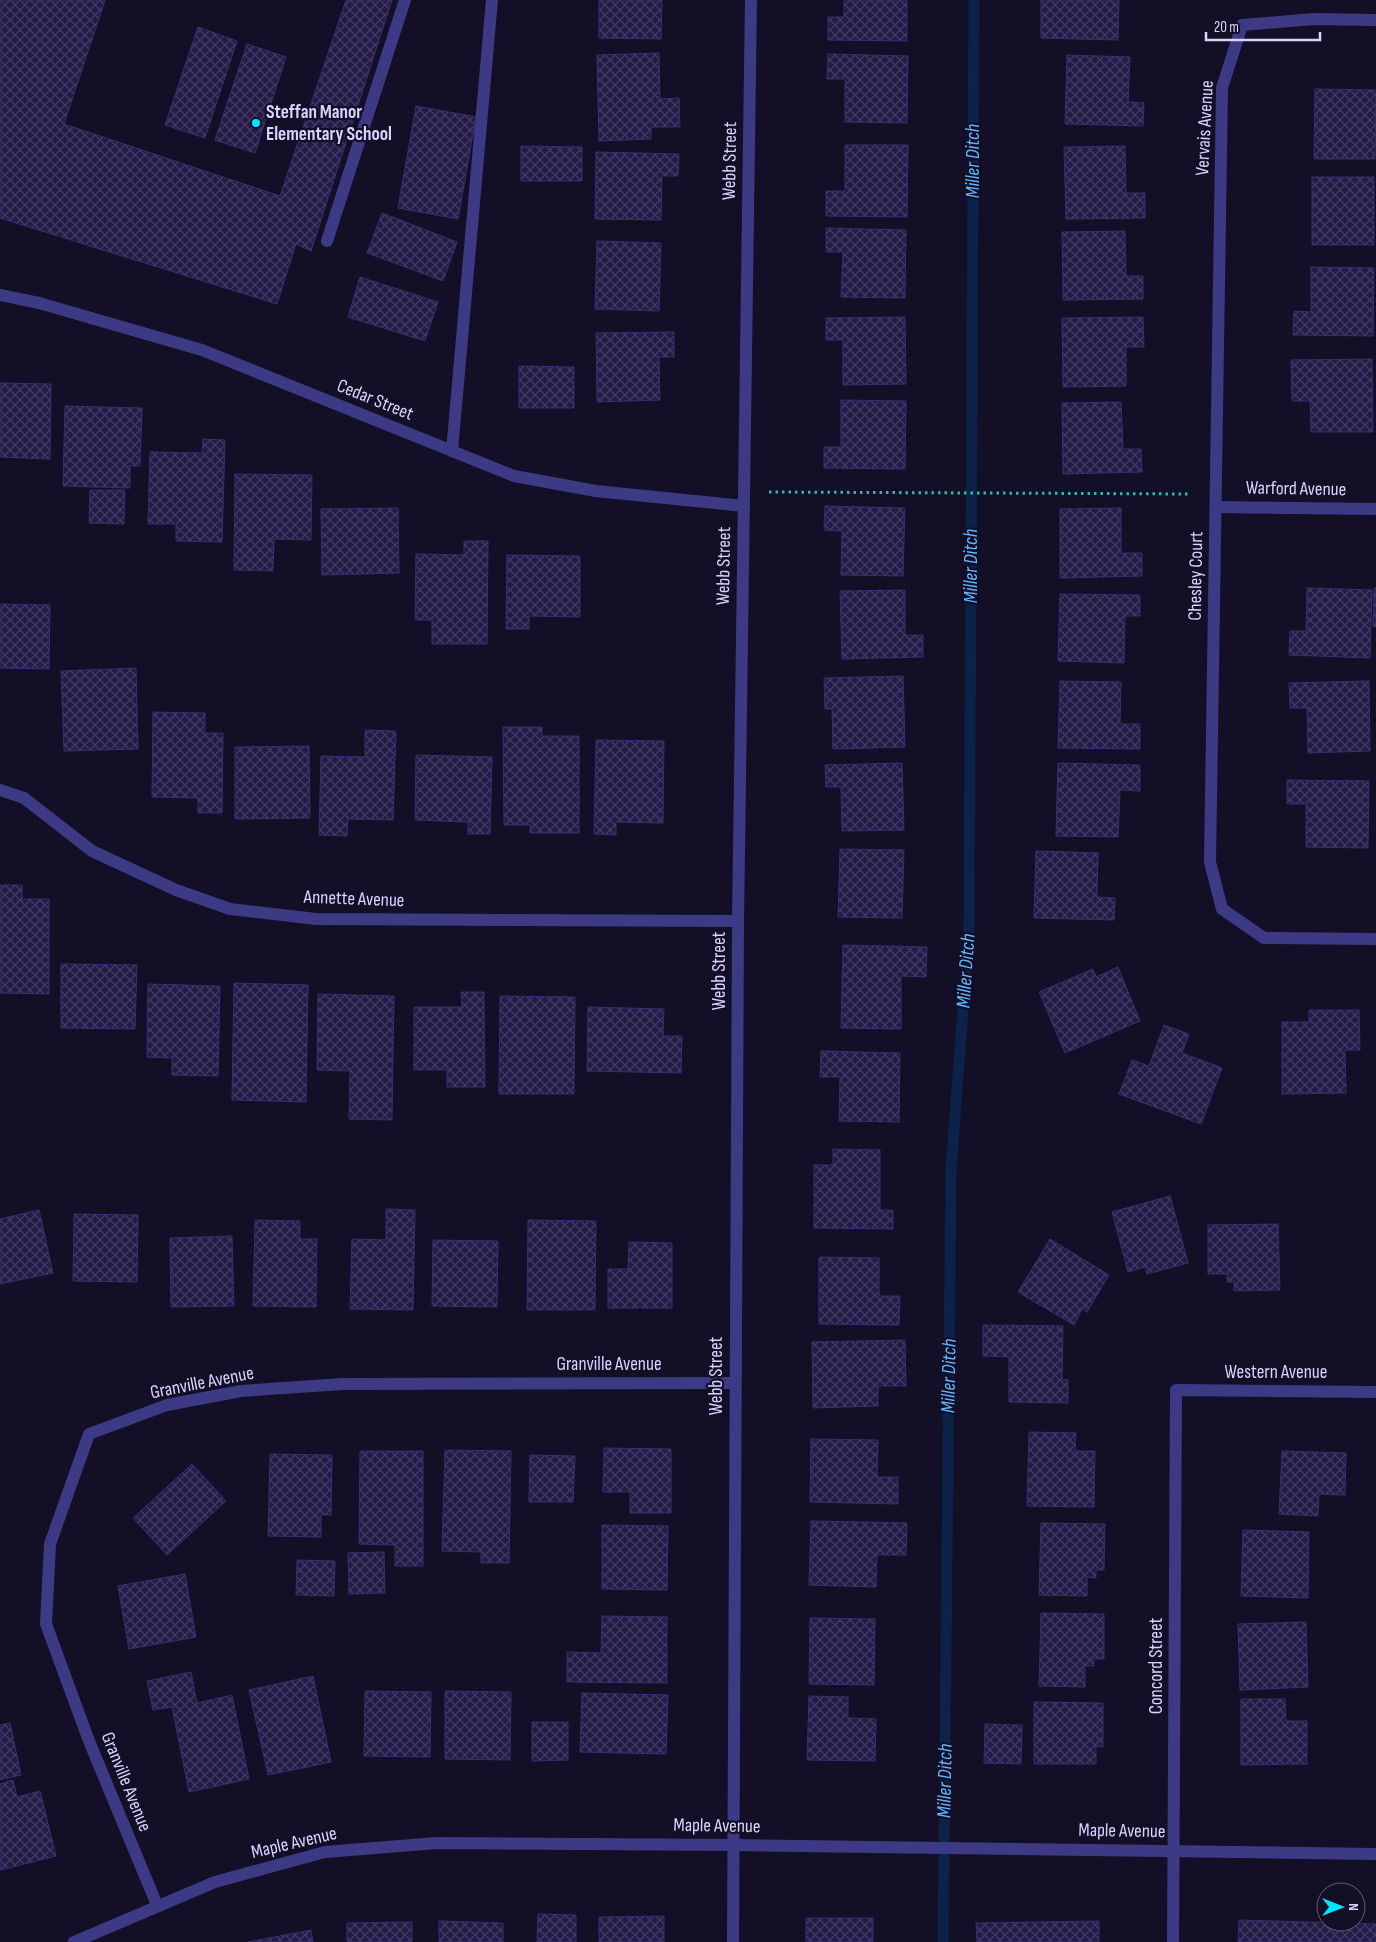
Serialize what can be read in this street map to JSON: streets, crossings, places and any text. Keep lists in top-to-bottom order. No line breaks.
{"streets":{"street":["Vervais Avenue","Webb Street","Cedar Street","Warford Avenue","Chesley Court","Annette Avenue","Granville Avenue","Western Avenue","Concord Street","Maple Avenue"]},"crossings":[["Vervais Avenue","Chesley Court"],["Webb Street","Cedar Street"],["Webb Street","Annette Avenue"],["Webb Street","Granville Avenue"],["Webb Street","Maple Avenue"],["Warford Avenue","Chesley Court"],["Granville Avenue","Maple Avenue"],["Western Avenue","Concord Street"],["Concord Street","Maple Avenue"]],"water":["Miller Ditch"],"places":["Steffan Manor Elementary School"],"scale_bar":"20 m","north":"right"}
